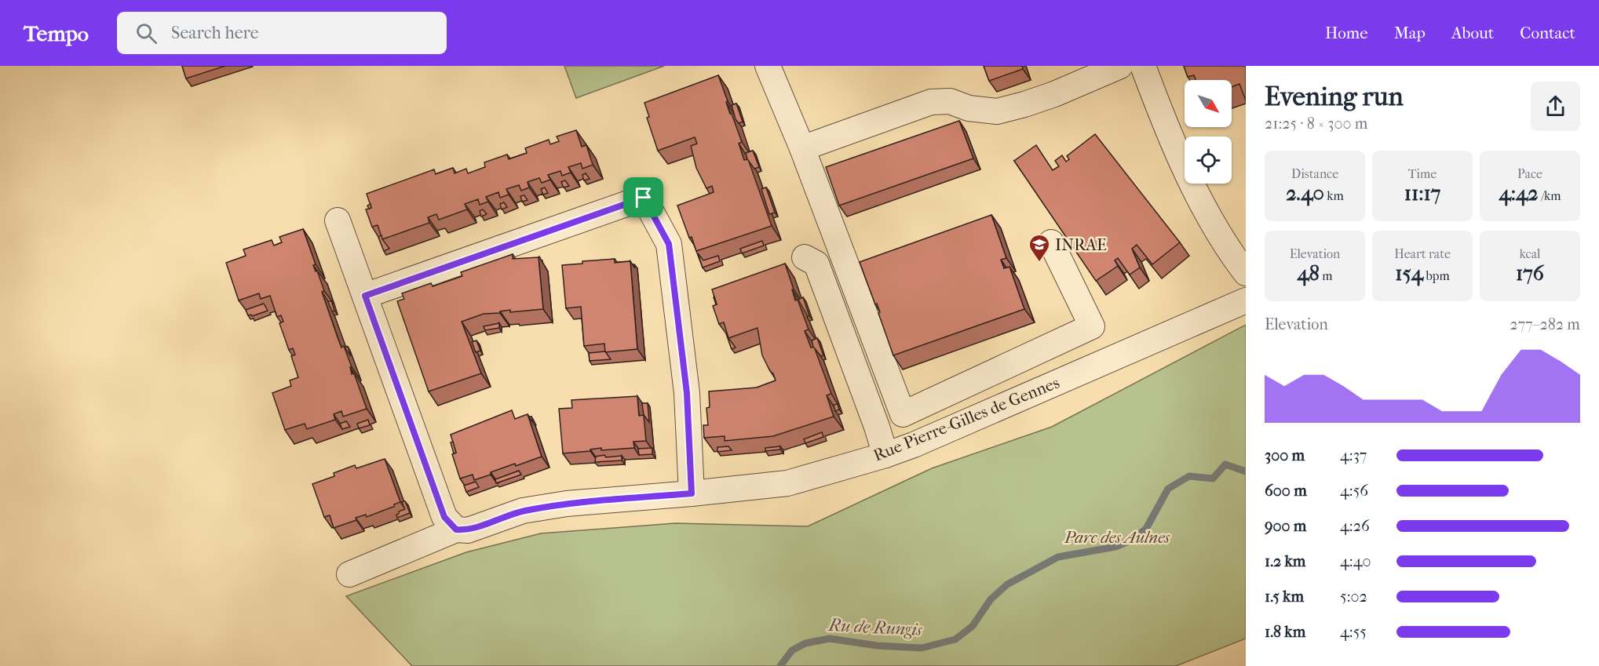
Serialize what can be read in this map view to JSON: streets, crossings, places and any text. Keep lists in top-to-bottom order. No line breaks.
{"streets":{"street":["Rue Pierre-Gilles de Gennes"]},"water":["Ru de Rungis"],"parks":["Parc des Aulnes"],"places":{"school or university":["INRAE"]},"north":"bottom right","page":{"header":"Tempo","search":"Search here","nav":["Home","Map","About","Contact"],"heading":["Evening run","21:25 · 8 × 300 m"],"stats":[["Distance","2.40 km"],["Time","11:17"],["Pace","4:42 /km"],["Elevation","48 m"],["Heart rate","154 bpm"],["kcal","176"]],"chart":["Elevation","277–282 m"],"list":[{"name":"300 m","note":"4:37"},{"name":"600 m","note":"4:56"},{"name":"900 m","note":"4:26"},{"name":"1.2 km","note":"4:40"},{"name":"1.5 km","note":"5:02"},{"name":"1.8 km","note":"4:55"}]}}
